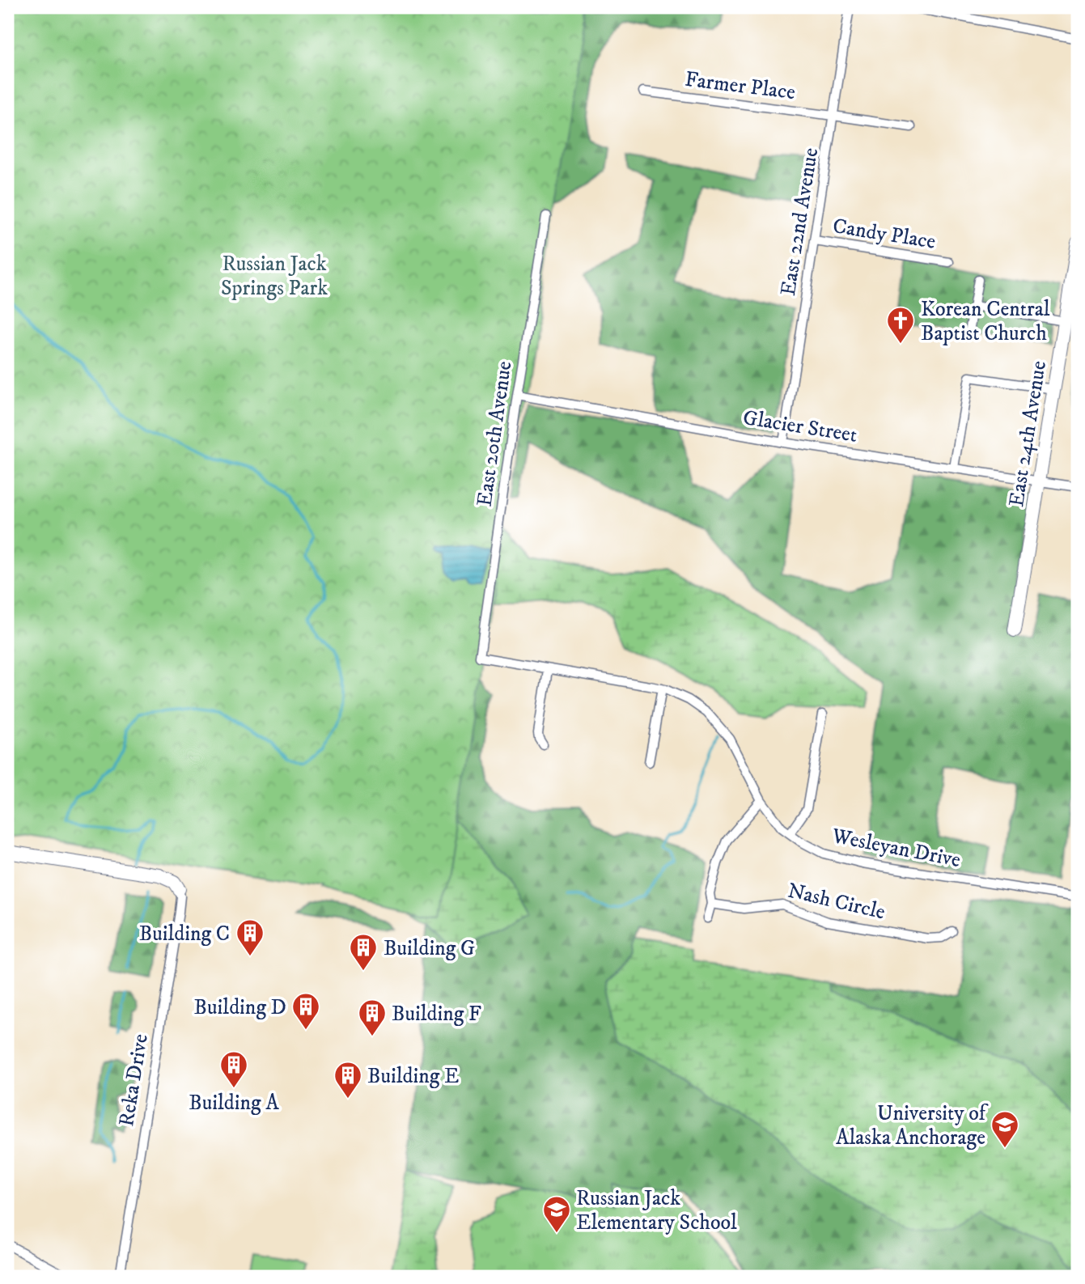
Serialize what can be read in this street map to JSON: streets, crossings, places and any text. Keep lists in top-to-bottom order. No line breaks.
{"streets":{"street":["Farmer Place","East 22nd Avenue","Candy Place","Glacier Street","East 20th Avenue","East 24th Avenue","Wesleyan Drive","Nash Circle","Reka Drive"]},"crossings":[["Farmer Place","East 22nd Avenue"],["East 22nd Avenue","Candy Place"],["East 22nd Avenue","Glacier Street"],["Glacier Street","East 20th Avenue"],["Glacier Street","East 24th Avenue"],["East 20th Avenue","Wesleyan Drive"]],"parks":["Russian Jack Springs Park"],"places":{"church":["Korean Central Baptist Church"],"building":["Building C","Building G","Building D","Building F","Building A","Building E"],"school or university":["University of Alaska Anchorage","Russian Jack Elementary School"]}}
